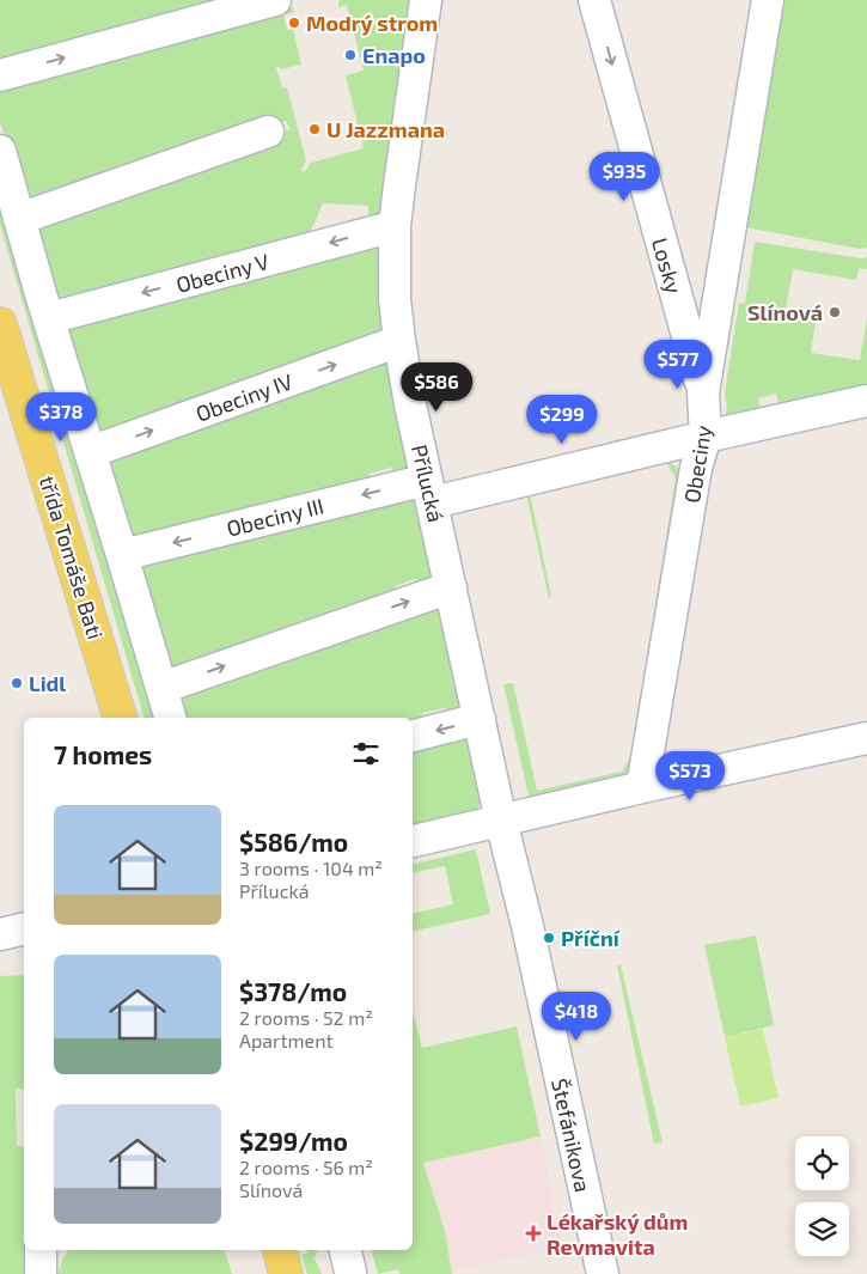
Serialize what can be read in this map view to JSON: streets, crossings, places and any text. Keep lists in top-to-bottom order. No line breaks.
{"streets":{"main road":["třída Tomáše Bati"],"street":["Losky","Obeciny V","Obeciny IV","Obeciny","Přílucká","Obeciny III","Štefánikova"]},"crossings":[["Losky","Obeciny"],["Obeciny V","Přílucká"],["Obeciny IV","Přílucká"],["Přílucká","Obeciny III"],["Přílucká","Štefánikova"]],"one_way":["Losky"],"places":{"other":["Modrý strom","Enapo","U Jazzmana","Slínová","Lidl","Příční"],"health":["Lékařský dům Revmavita"]},"page":{"price":["$935","$577","$586","$378","$299","$573","$418"],"heading":"7 homes","list":[{"name":"$586/mo","note":"3 rooms · 104 m² · Přílucká"},{"name":"$378/mo","note":"2 rooms · 52 m² · Apartment"},{"name":"$299/mo","note":"2 rooms · 56 m² · Slínová"}]}}
